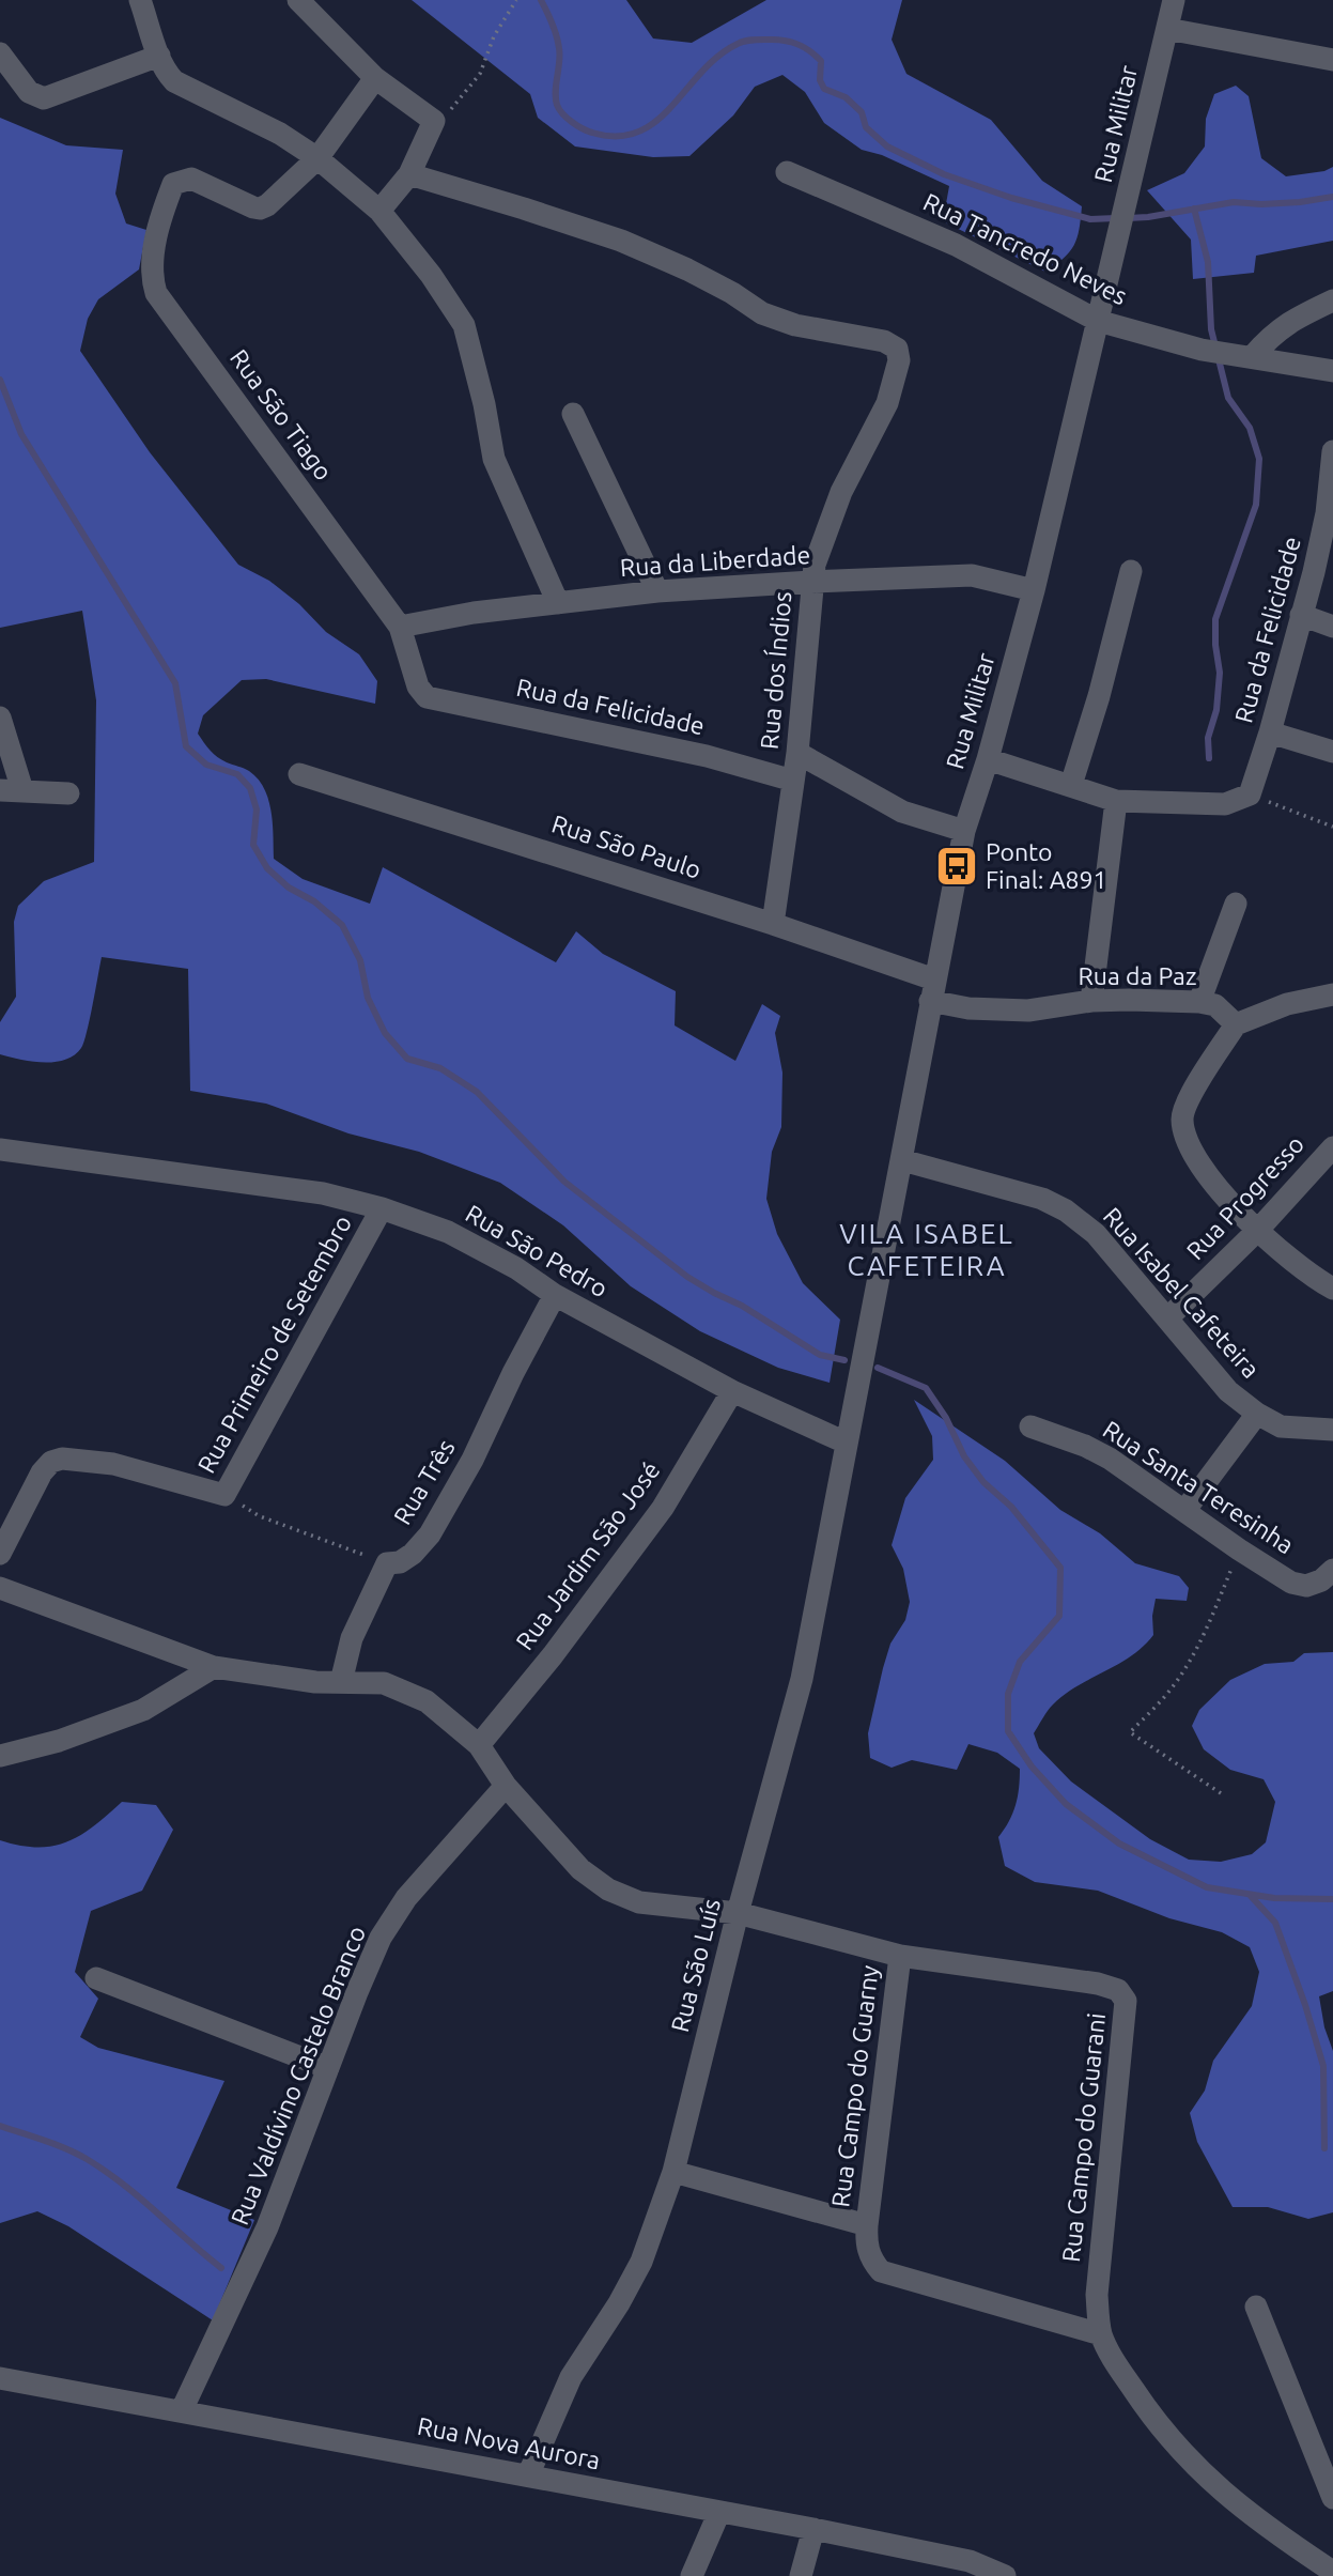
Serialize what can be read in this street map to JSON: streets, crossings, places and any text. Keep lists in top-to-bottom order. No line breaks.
{"streets":{"street":["Rua Militar","Rua Tancredo Neves","Rua São Tiago","Rua da Liberdade","Rua da Felicidade","Rua dos Índios","Rua São Paulo","Rua da Paz","Rua Progresso","Rua São Pedro","Rua Isabel Cafeteira","Rua Primeiro de Setembro","Rua Três","Rua Santa Teresinha","Rua Jardim São José","Rua São Luís","Rua Valdívino Castelo Branco","Rua Campo do Guarny","Rua Campo do Guarani","Rua Nova Aurora"]},"crossings":[["Rua Militar","Rua Tancredo Neves"],["Rua Militar","Rua da Liberdade"],["Rua Militar","Rua São Paulo"],["Rua Militar","Rua da Paz"],["Rua Militar","Rua São Pedro"],["Rua Militar","Rua Isabel Cafeteira"],["Rua Militar","Rua São Luís"],["Rua São Tiago","Rua da Liberdade"],["Rua São Tiago","Rua da Felicidade"],["Rua da Liberdade","Rua dos Índios"],["Rua da Felicidade","Rua dos Índios"],["Rua dos Índios","Rua São Paulo"],["Rua São Paulo","Rua da Paz"],["Rua Progresso","Rua Isabel Cafeteira"],["Rua São Pedro","Rua Primeiro de Setembro"],["Rua São Pedro","Rua Três"],["Rua São Pedro","Rua Jardim São José"],["Rua São Pedro","Rua São Luís"],["Rua São Luís","Rua Nova Aurora"],["Rua Valdívino Castelo Branco","Rua Nova Aurora"],["Rua Campo do Guarny","Rua Campo do Guarani"]],"districts":["VILA ISABEL CAFETEIRA"],"places":{"bus stop":["Ponto Final: A891"]}}
